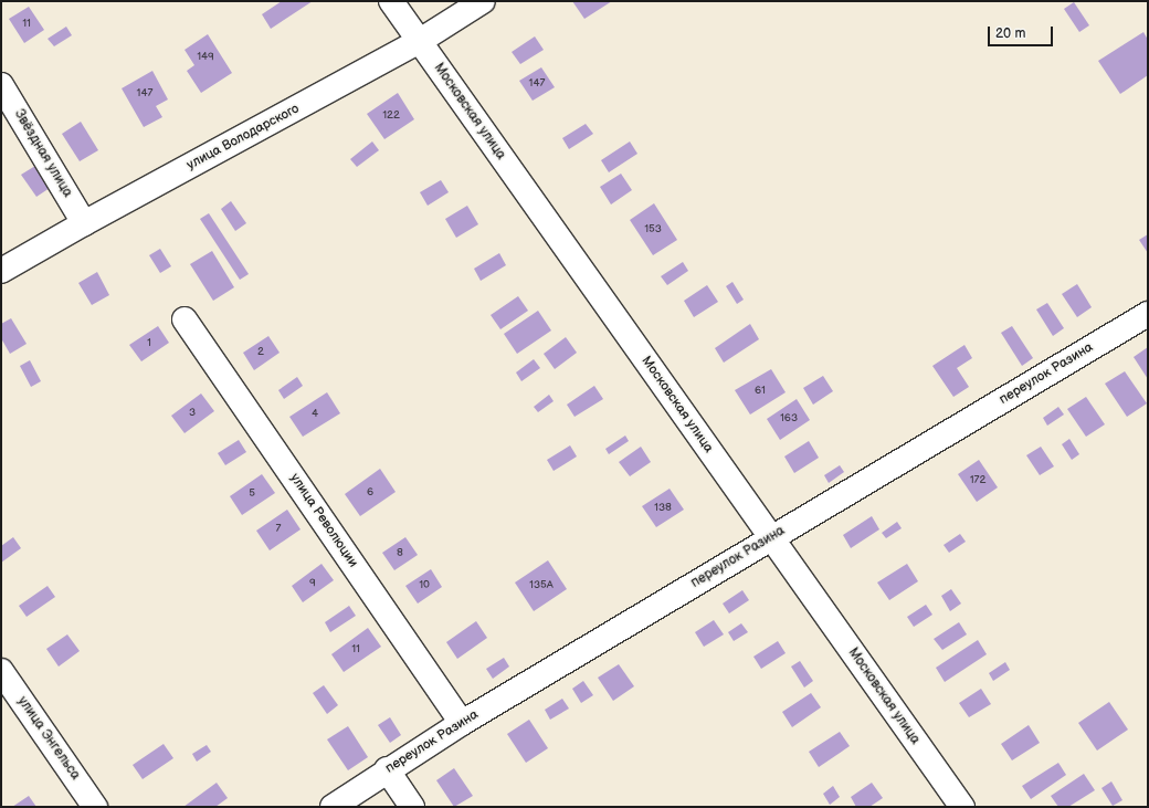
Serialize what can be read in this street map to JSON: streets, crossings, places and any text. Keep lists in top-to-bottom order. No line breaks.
{"streets":{"street":["Московская улица","улица Володарского","Звёздная улица","переулок Разина","улица Революции","улица Энгельса"]},"crossings":[["Московская улица","улица Володарского"],["Московская улица","переулок Разина"],["улица Володарского","Звёздная улица"],["переулок Разина","улица Революции"]],"house_numbers":["11","149","147","147","122","153","1","2","61","3","4","163","172","6","5","138","7","8","9","10","135А","11"],"scale_bar":"20 m"}
